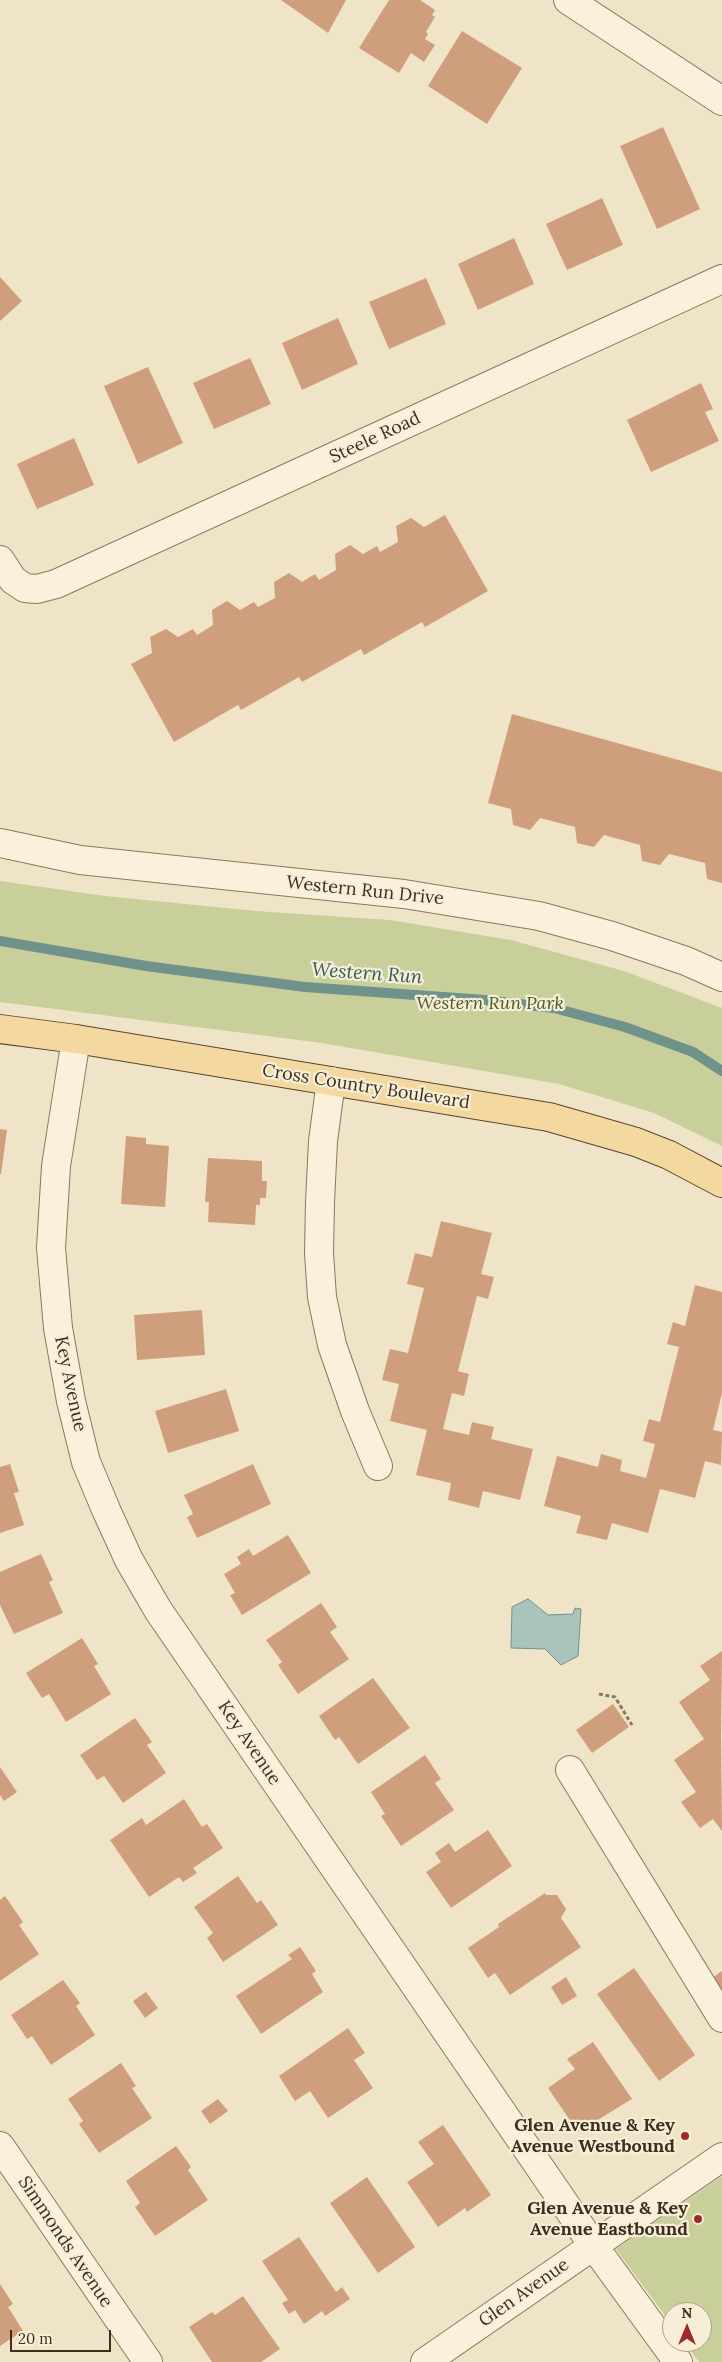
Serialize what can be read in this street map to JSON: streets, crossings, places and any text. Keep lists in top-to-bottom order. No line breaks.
{"streets":{"main road":["Cross Country Boulevard"],"street":["Steele Road","Western Run Drive","Key Avenue","Simmonds Avenue","Glen Avenue"]},"crossings":[["Cross Country Boulevard","Key Avenue"],["Key Avenue","Glen Avenue"]],"water":["Western Run"],"parks":["Western Run Park"],"places":["Glen Avenue & Key Avenue Westbound","Glen Avenue & Key Avenue Eastbound"],"scale_bar":"20 m","north":"top"}
